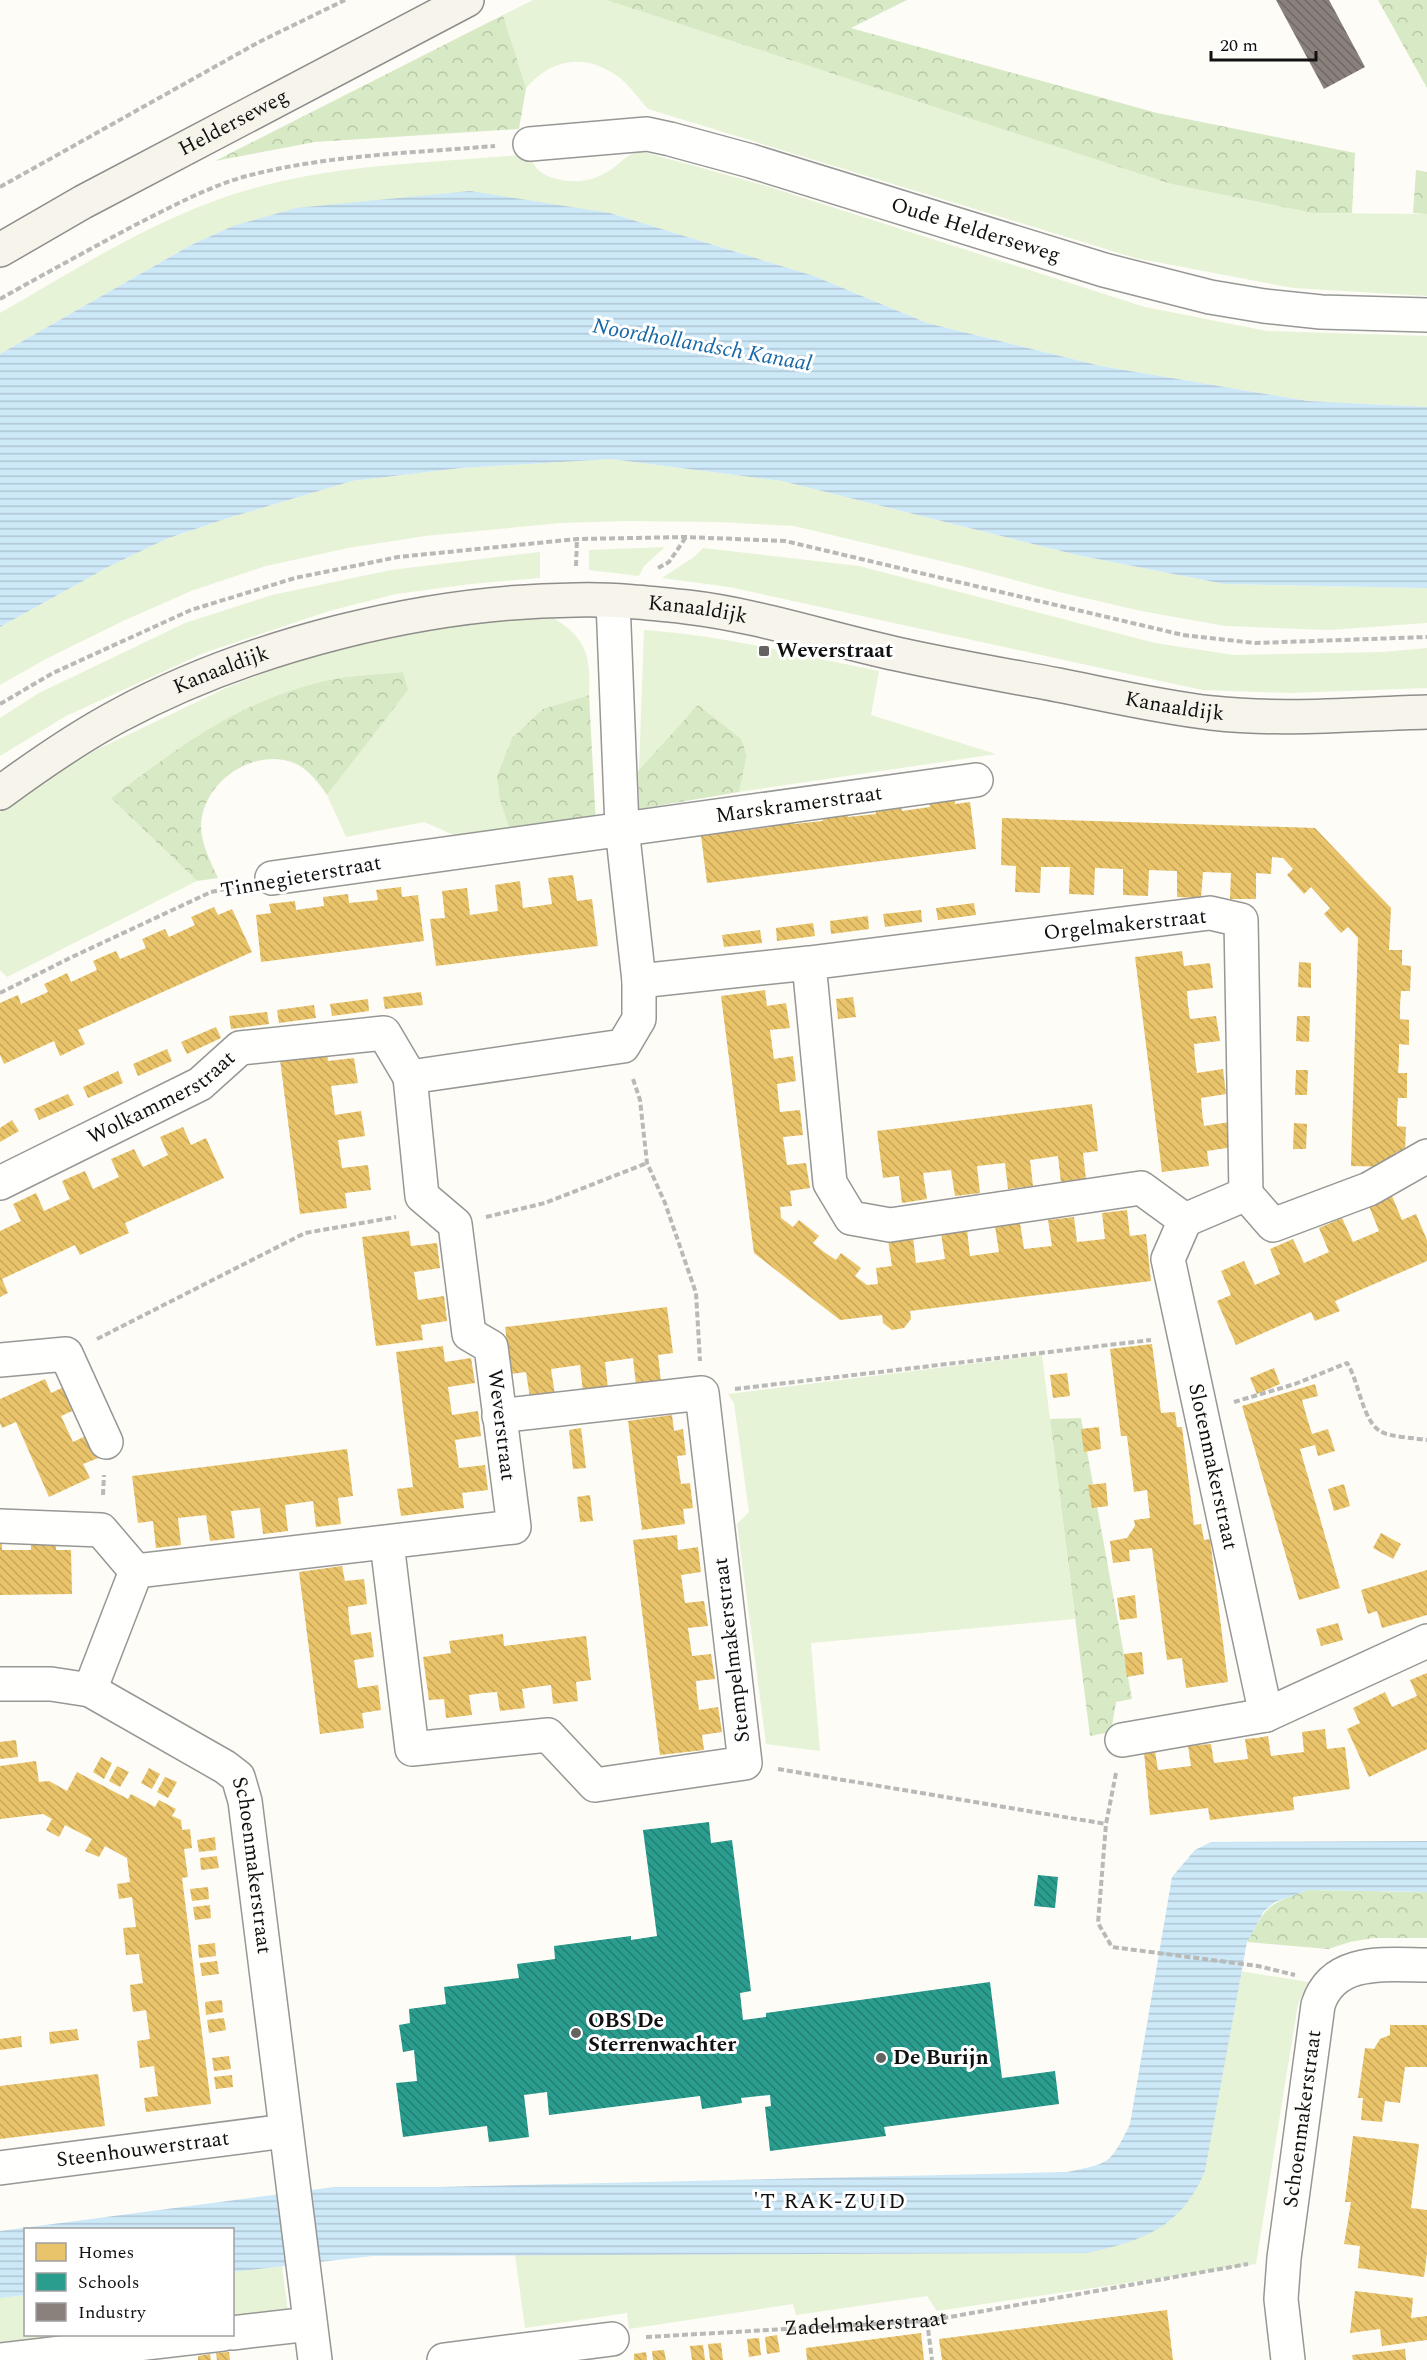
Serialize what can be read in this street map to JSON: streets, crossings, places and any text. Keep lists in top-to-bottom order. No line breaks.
{"streets":{"street":["Helderseweg","Oude Helderseweg","Kanaaldijk","Marskramerstraat","Tinnegieterstraat","Orgelmakerstraat","Wolkammerstraat","Weverstraat","Slotenmakerstraat","Stempelmakerstraat","Schoenmakerstraat","Steenhouwerstraat"],"path":["Zadelmakerstraat"]},"crossings":[["Marskramerstraat","Tinnegieterstraat"],["Wolkammerstraat","Weverstraat"],["Weverstraat","Stempelmakerstraat"],["Schoenmakerstraat","Steenhouwerstraat"],["Schoenmakerstraat","Zadelmakerstraat"]],"districts":["'T RAK-ZUID"],"water":["Noordhollandsch Kanaal"],"places":{"transit":["Weverstraat"],"other":["OBS De Sterrenwachter","De Burijn"]},"legend":["Homes","Schools","Industry"],"scale_bar":"20 m"}
